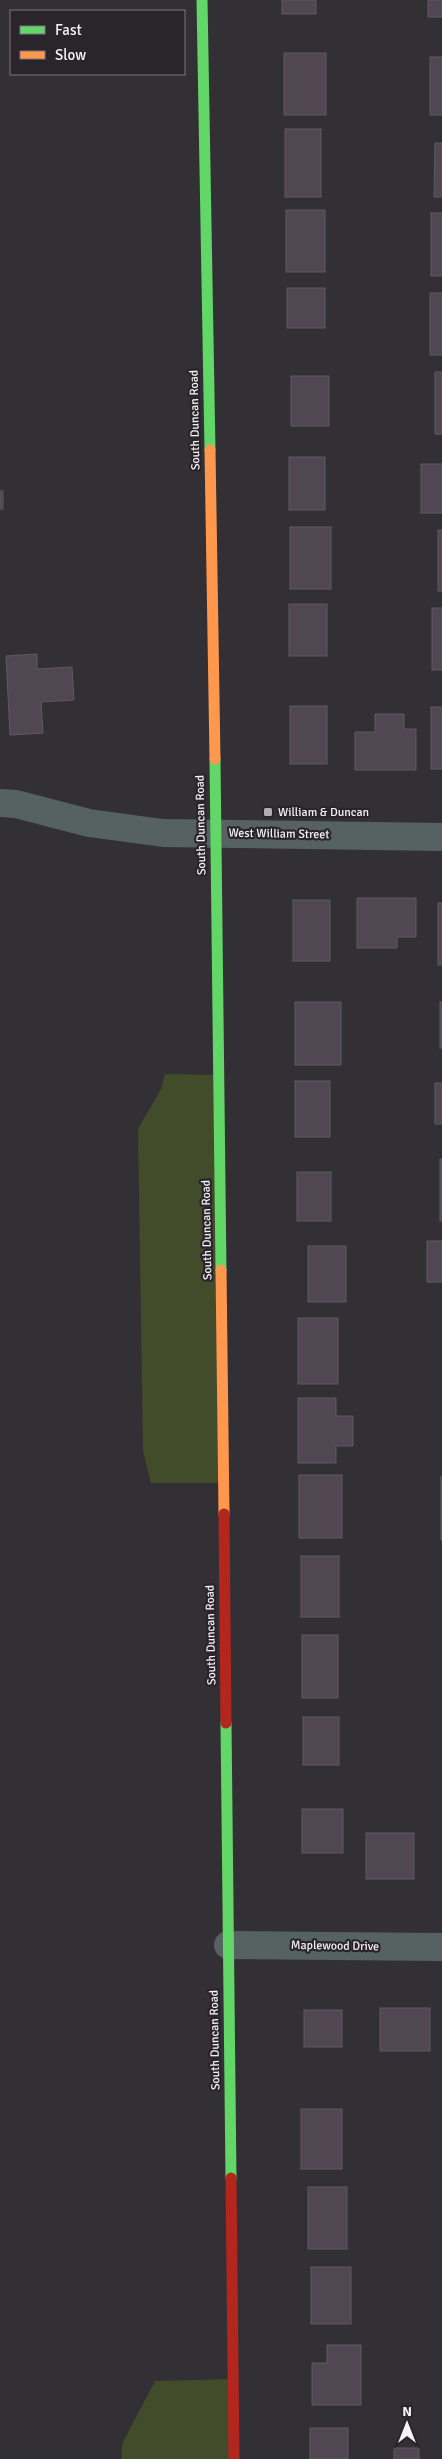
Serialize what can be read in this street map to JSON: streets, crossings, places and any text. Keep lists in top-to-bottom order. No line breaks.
{"streets":{"main road":["South Duncan Road"],"street":["West William Street","Maplewood Drive"]},"crossings":[["South Duncan Road","West William Street"],["South Duncan Road","Maplewood Drive"]],"places":{"transit":["William & Duncan"]},"legend":["Fast","Slow"],"north":"top"}
